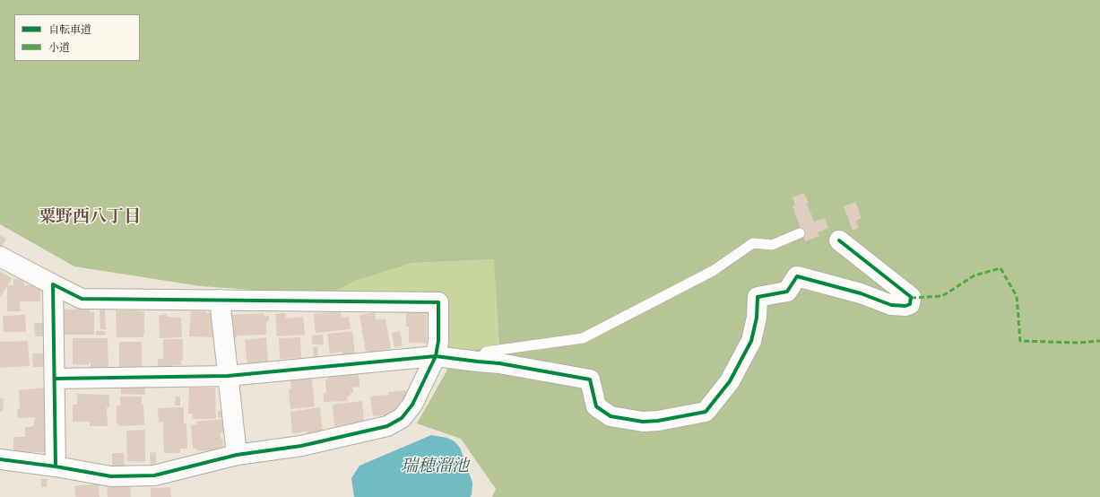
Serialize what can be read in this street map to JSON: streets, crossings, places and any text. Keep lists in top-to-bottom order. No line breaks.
{"districts":["粟野西八丁目"],"water":["瑞穂溜池"],"legend":["自転車道","小道"]}
